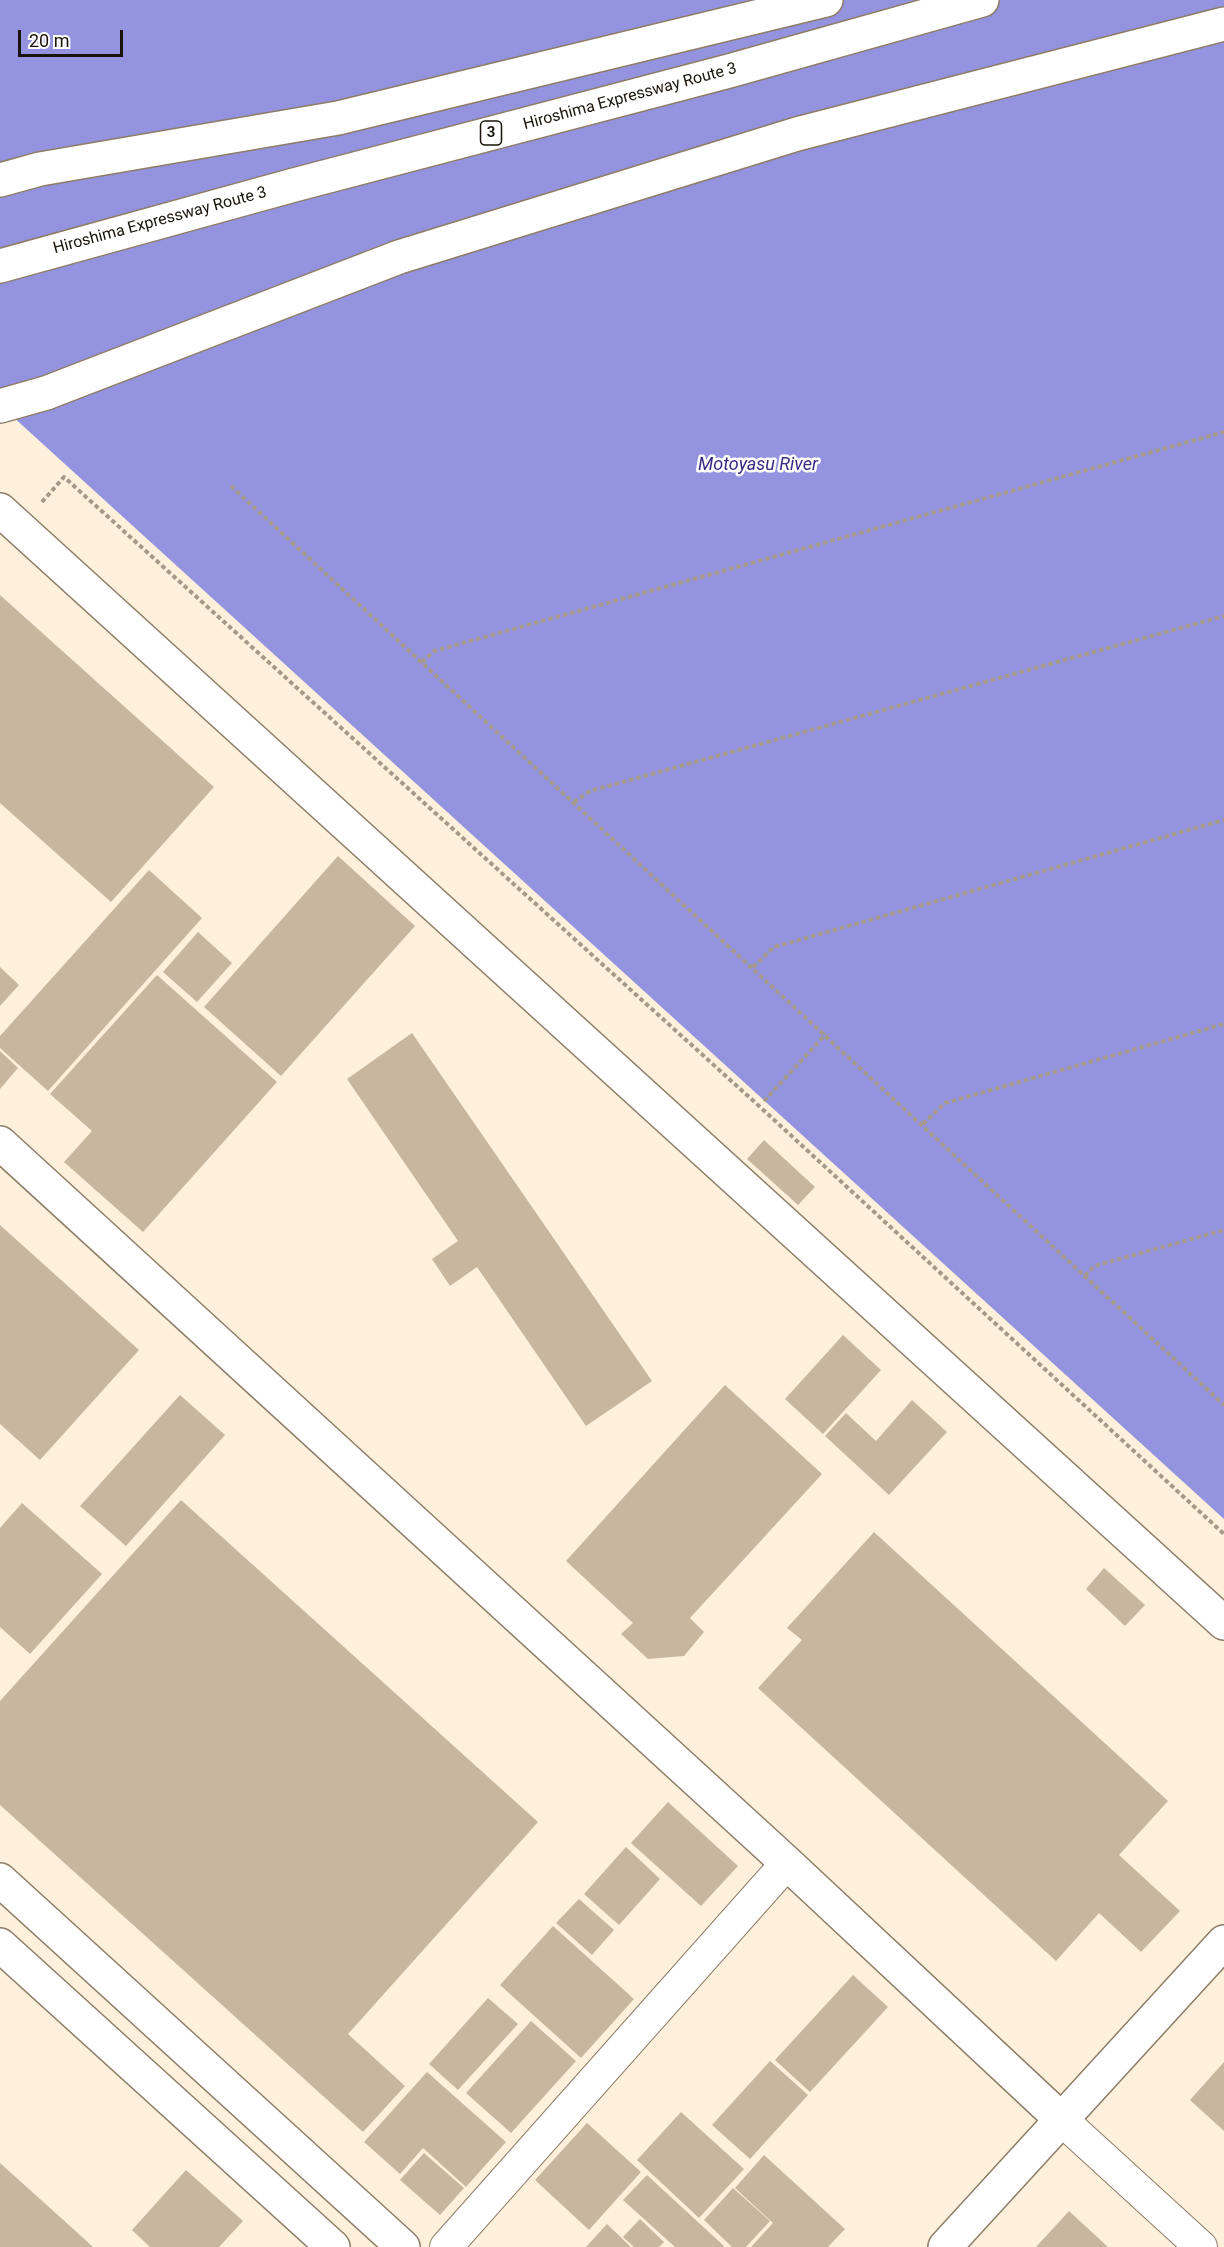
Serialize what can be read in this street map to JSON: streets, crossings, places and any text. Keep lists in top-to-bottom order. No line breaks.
{"streets":{"main road":["Hiroshima Expressway Route 3","3"]},"water":["Motoyasu River"],"scale_bar":"20 m"}
